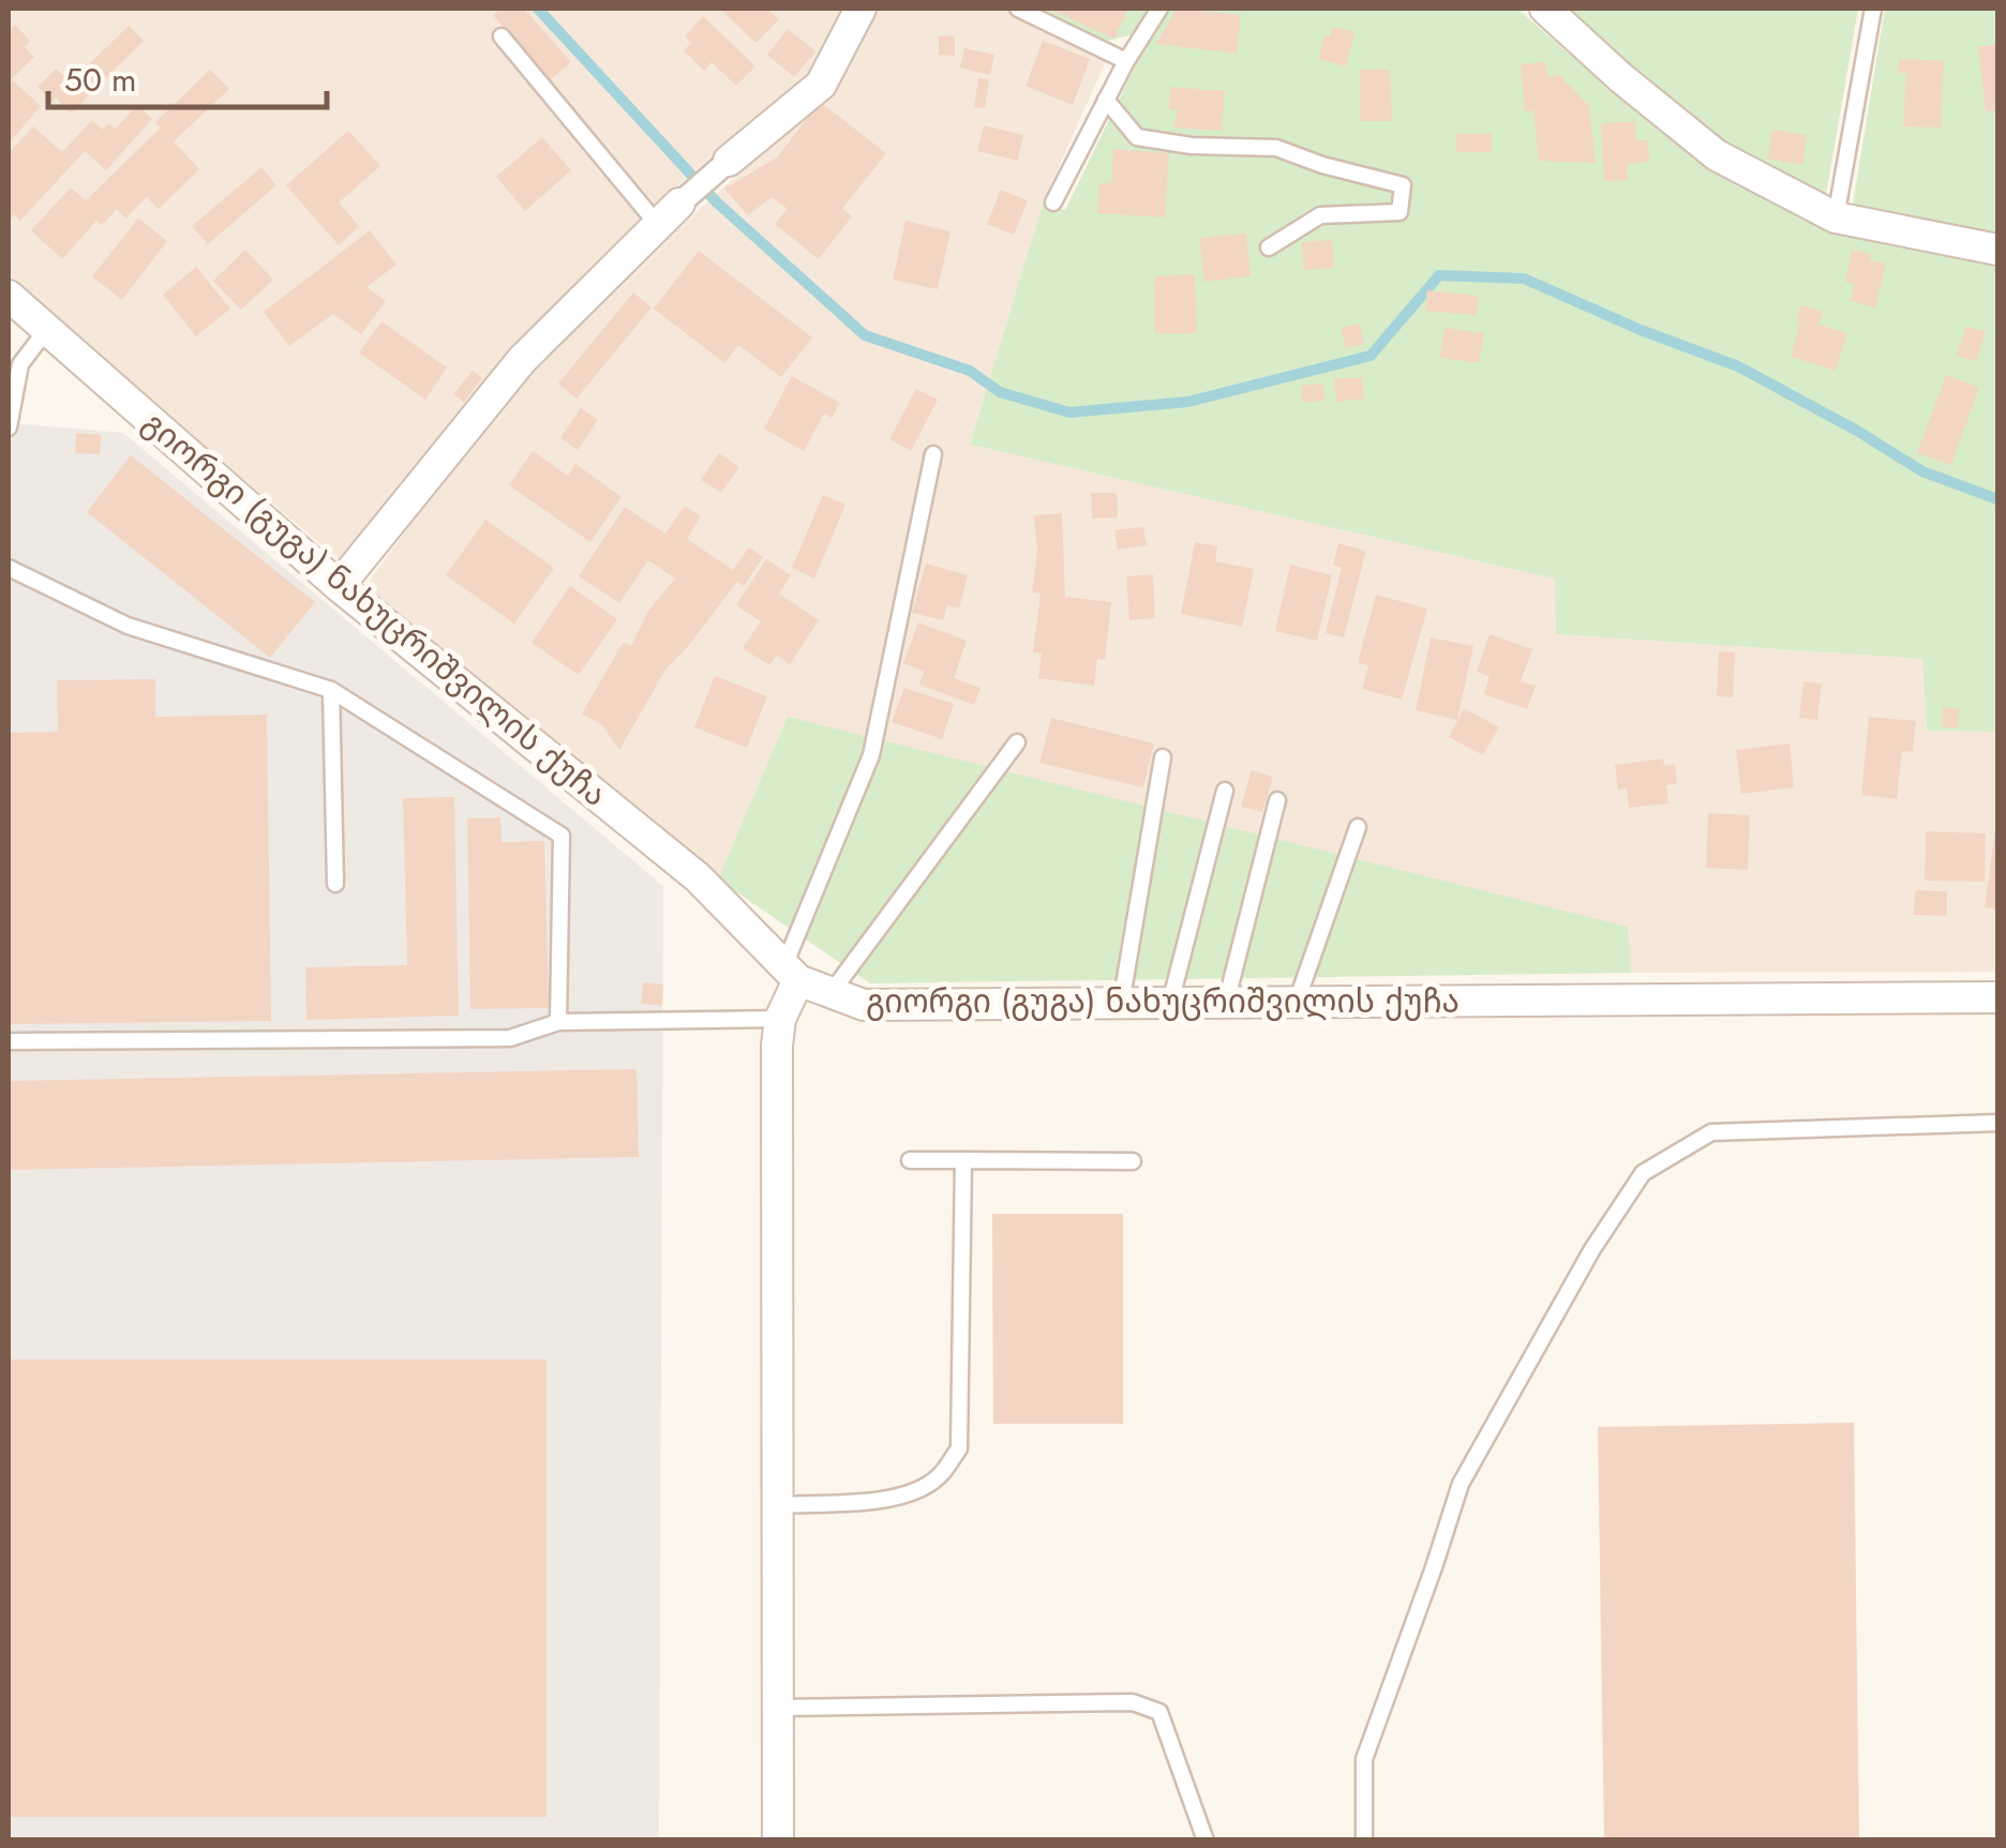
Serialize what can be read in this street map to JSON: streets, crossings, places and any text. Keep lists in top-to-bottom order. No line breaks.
{"streets":{"street":["გიორგი (გუგა) ნახუცრიშვილის ქუჩა"]},"scale_bar":"50 m"}
